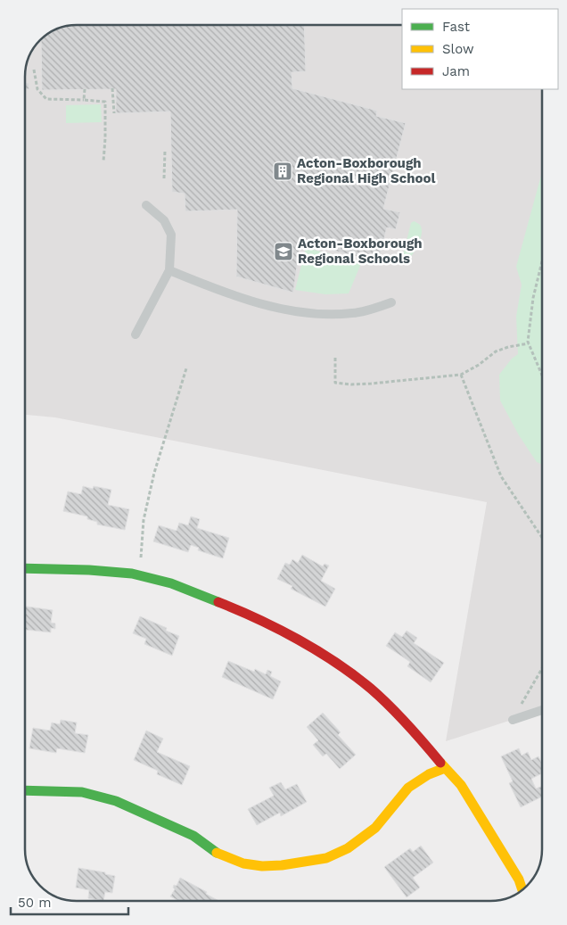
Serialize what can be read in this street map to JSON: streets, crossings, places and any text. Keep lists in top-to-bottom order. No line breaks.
{"places":{"building":["Acton-Boxborough Regional High School"],"school or university":["Acton-Boxborough Regional Schools"]},"legend":["Fast","Slow","Jam"],"scale_bar":"50 m"}
